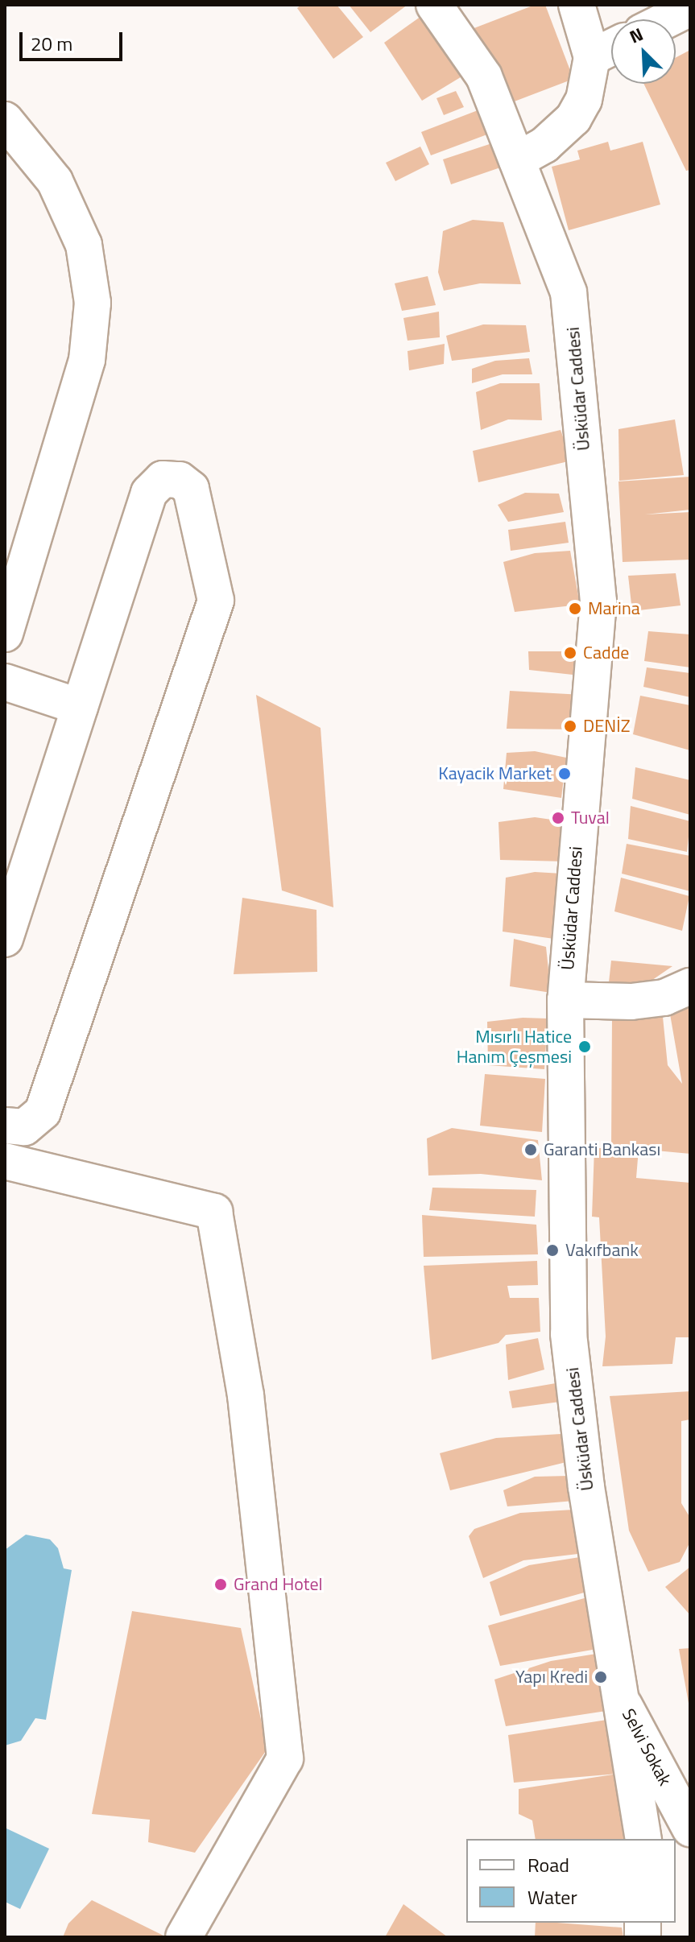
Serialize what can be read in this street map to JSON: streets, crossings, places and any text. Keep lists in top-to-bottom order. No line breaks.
{"streets":{"street":["Üsküdar Caddesi","Selvi Sokak"]},"crossings":[["Üsküdar Caddesi","Selvi Sokak"]],"places":["Marina","Cadde","DENİZ","Kayacik Market","Tuval","Mısırlı Hatice Hanım Çeşmesi","Garanti Bankası","Vakıfbank","Grand Hotel","Yapı Kredi"],"legend":["Road","Water"],"scale_bar":"20 m","north":"top left"}
